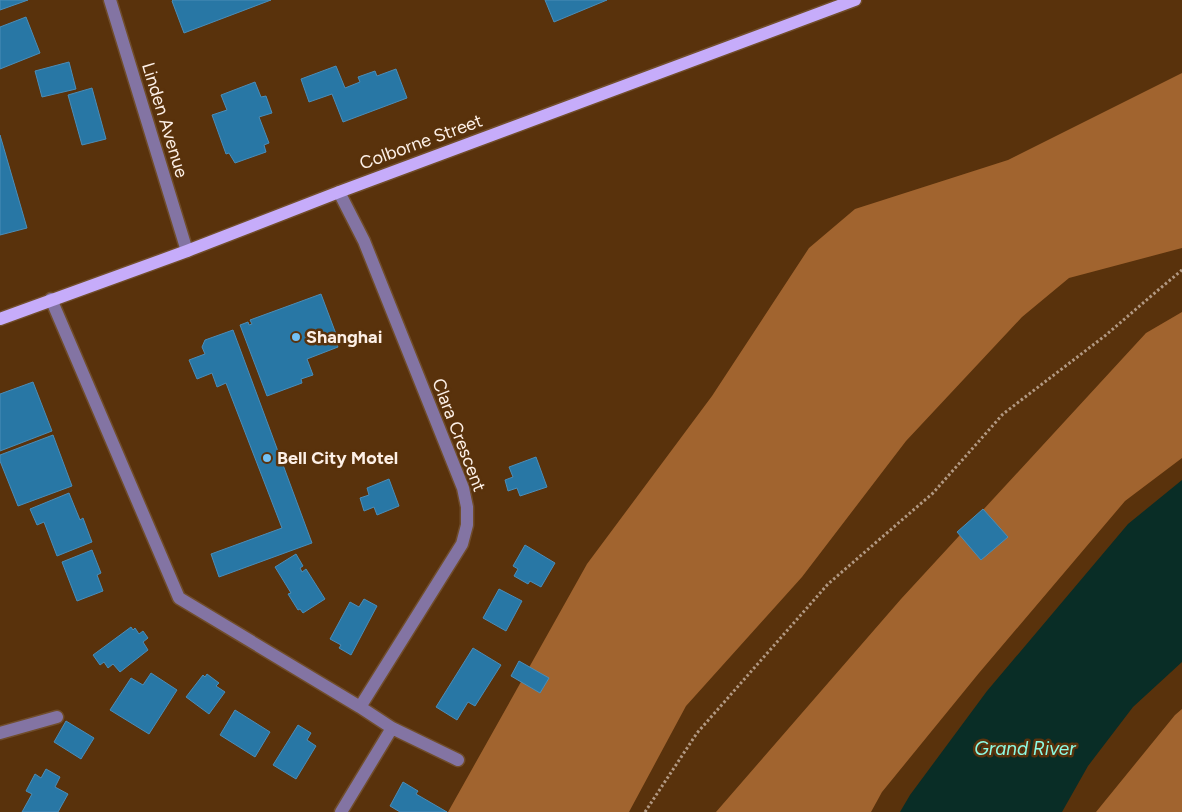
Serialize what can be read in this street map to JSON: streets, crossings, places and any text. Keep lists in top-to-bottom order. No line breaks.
{"streets":{"main road":["Colborne Street"],"street":["Linden Avenue","Clara Crescent"]},"crossings":[["Linden Avenue","Colborne Street"],["Colborne Street","Clara Crescent"]],"water":["Grand River"],"places":["Shanghai","Bell City Motel"]}
